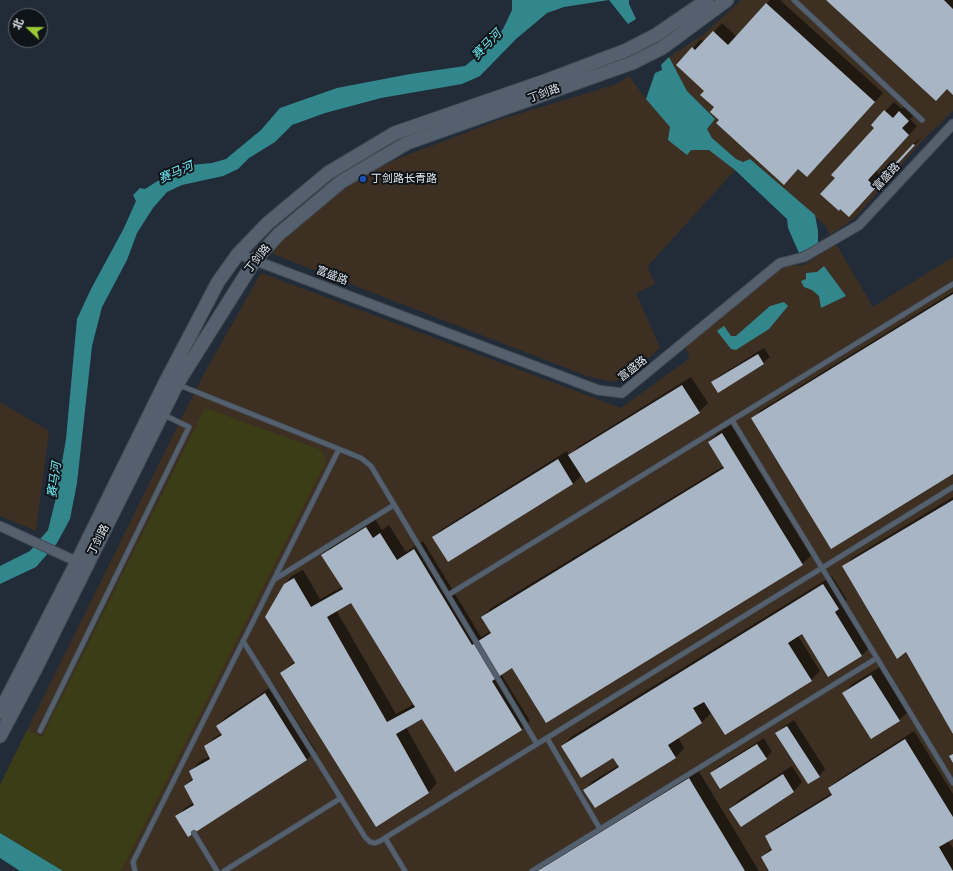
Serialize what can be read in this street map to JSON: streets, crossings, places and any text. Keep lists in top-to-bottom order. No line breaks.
{"streets":{"main road":["丁剑路"],"street":["富盛路"]},"crossings":[["丁剑路","富盛路"]],"water":["赛马河"],"places":["丁剑路长青路"],"north":"left"}
